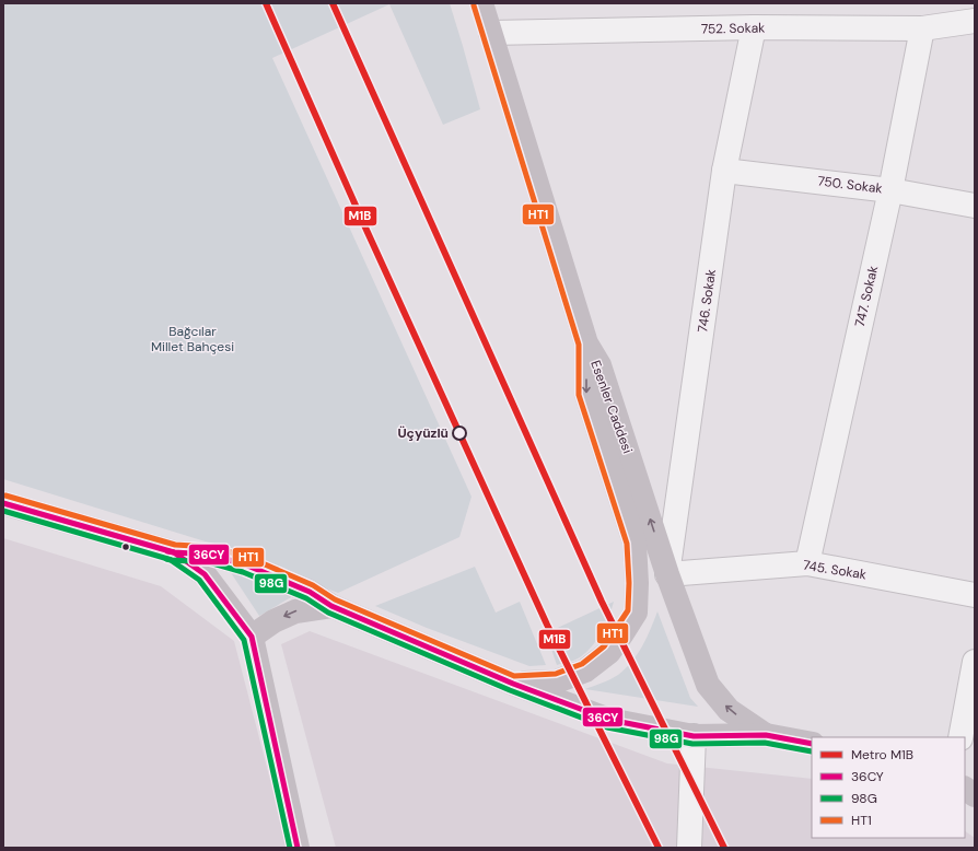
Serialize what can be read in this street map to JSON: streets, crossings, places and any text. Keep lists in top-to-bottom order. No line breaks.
{"streets":{"main road":["Esenler Caddesi"],"street":["752. Sokak","750. Sokak","747. Sokak","746. Sokak","745. Sokak"]},"crossings":[["752. Sokak","747. Sokak"],["752. Sokak","746. Sokak"],["752. Sokak","Esenler Caddesi"],["750. Sokak","747. Sokak"],["750. Sokak","746. Sokak"],["747. Sokak","745. Sokak"],["746. Sokak","Esenler Caddesi"],["746. Sokak","745. Sokak"],["Esenler Caddesi","745. Sokak"]],"one_way":["Esenler Caddesi"],"parks":["Bağcılar Millet Bahçesi"],"places":["Üçyüzlü"],"lines":["metro line M1B","transit line HT1","transit line 36CY","transit line 98G"],"legend":["Metro M1B","36CY","98G","HT1"]}
